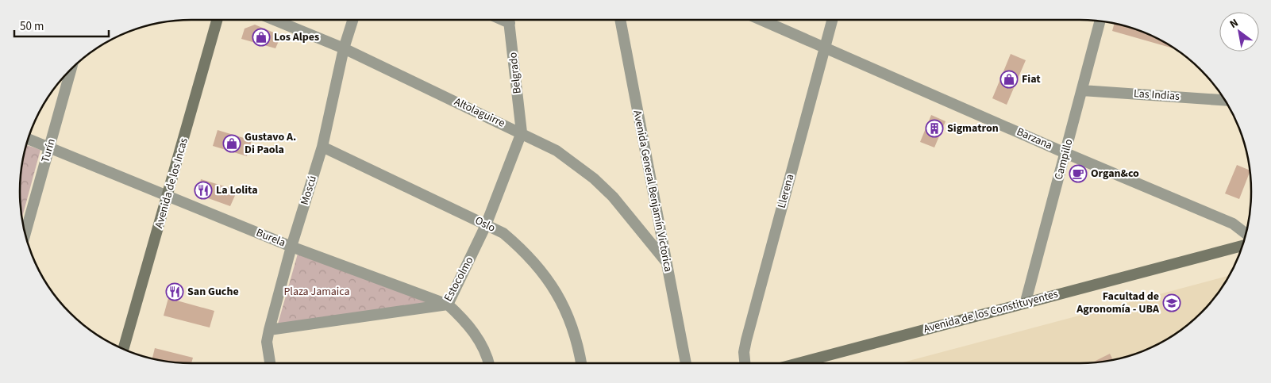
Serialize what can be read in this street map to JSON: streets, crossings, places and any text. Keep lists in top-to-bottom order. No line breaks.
{"streets":{"main road":["Avenida de los Incas","Avenida de los Constituyentes"],"street":["Belgrado","Las Indias","Altolaguirre","Barzana","Turín","Campillo","Moscú","Avenida General Benjamín Victorica","Llerena","Oslo","Burela","Estocolmo"]},"crossings":[["Belgrado","Altolaguirre"],["Belgrado","Estocolmo"],["Las Indias","Campillo"],["Altolaguirre","Moscú"],["Altolaguirre","Avenida General Benjamín Victorica"],["Altolaguirre","Estocolmo"],["Barzana","Campillo"],["Barzana","Llerena"],["Turín","Burela"],["Campillo","Avenida de los Constituyentes"],["Avenida de los Incas","Burela"],["Moscú","Oslo"],["Moscú","Burela"],["Moscú","Estocolmo"],["Oslo","Estocolmo"],["Burela","Estocolmo"]],"parks":["Plaza Jamaica"],"places":{"shop":["Los Alpes","Fiat","Gustavo A. Di Paola"],"building":["Sigmatron"],"cafe":["Organ&co"],"restaurant":["La Lolita","San Guche"],"school or university":["Facultad de Agronomía - UBA"]},"scale_bar":"50 m","north":"top left"}
